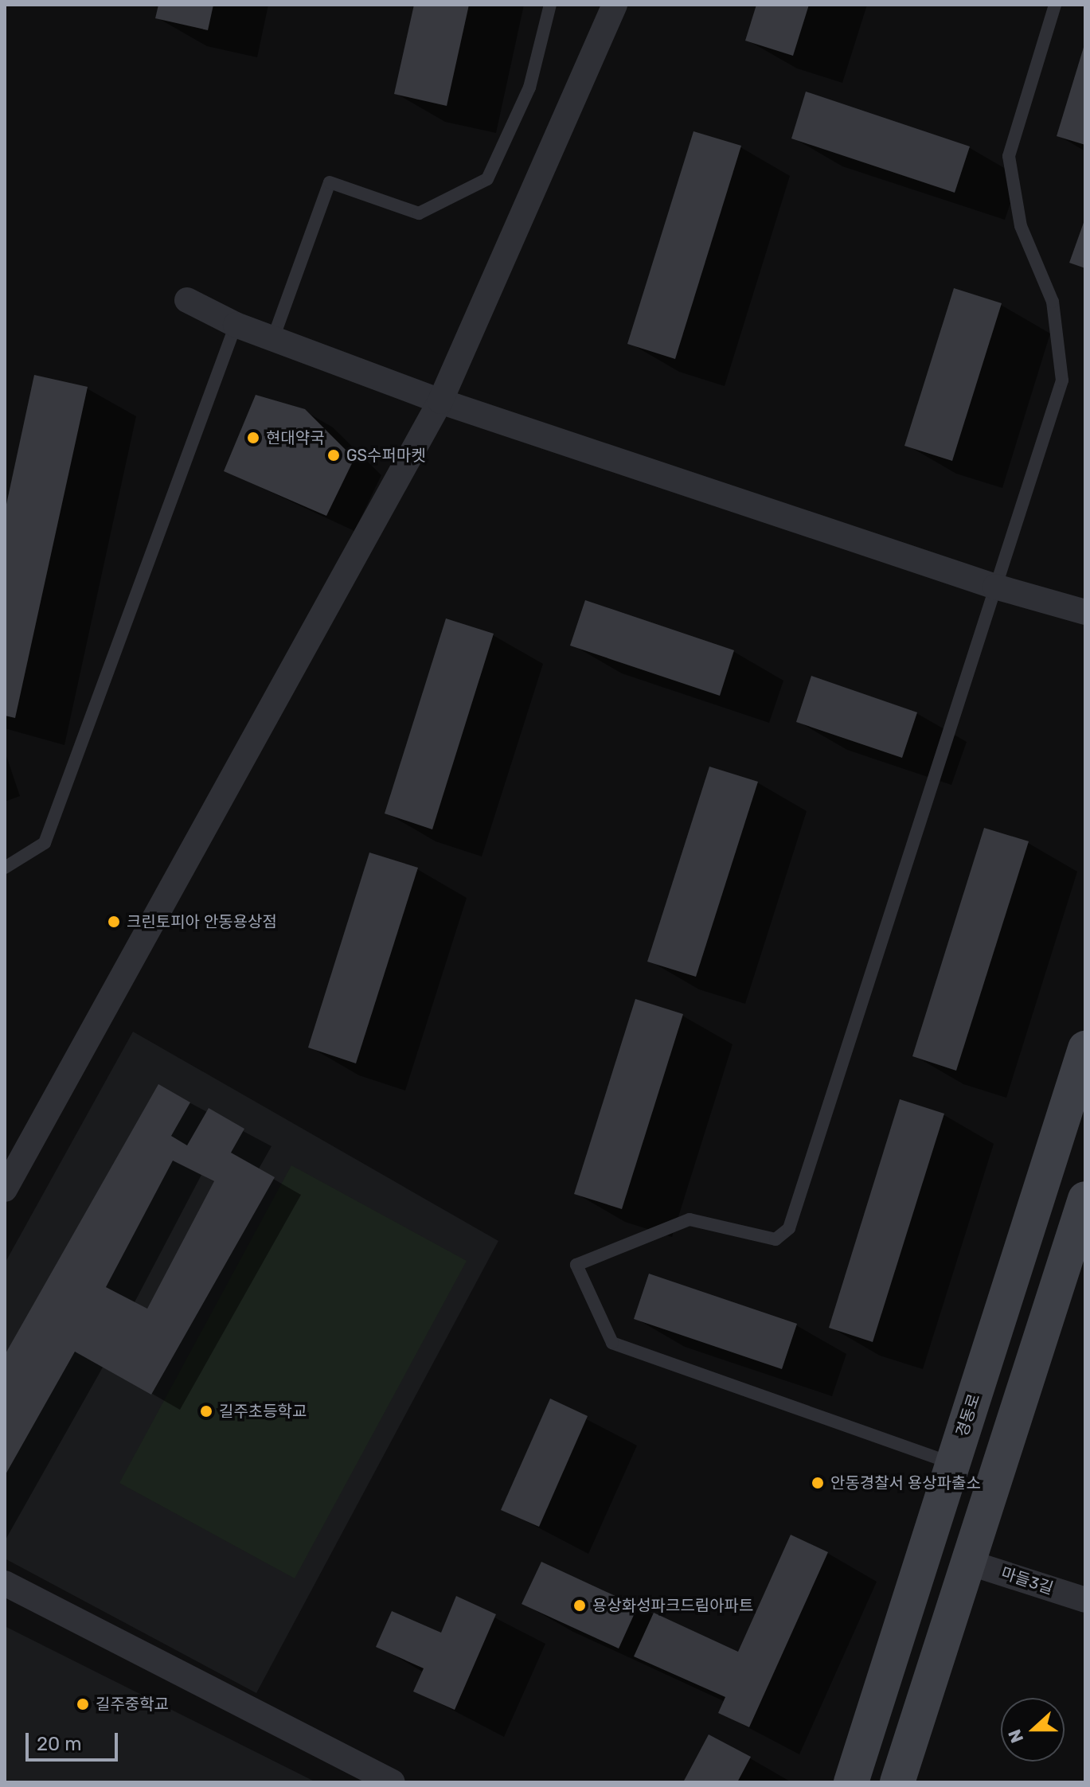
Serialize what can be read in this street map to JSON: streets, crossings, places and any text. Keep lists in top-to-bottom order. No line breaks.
{"streets":{"street":["경동로","마들3길"]},"places":["현대약국","GS수퍼마켓","크린토피아 안동용상점","길주초등학교","안동경찰서 용상파출소","용상화성파크드림아파트","길주중학교"],"scale_bar":"20 m","north":"left"}
